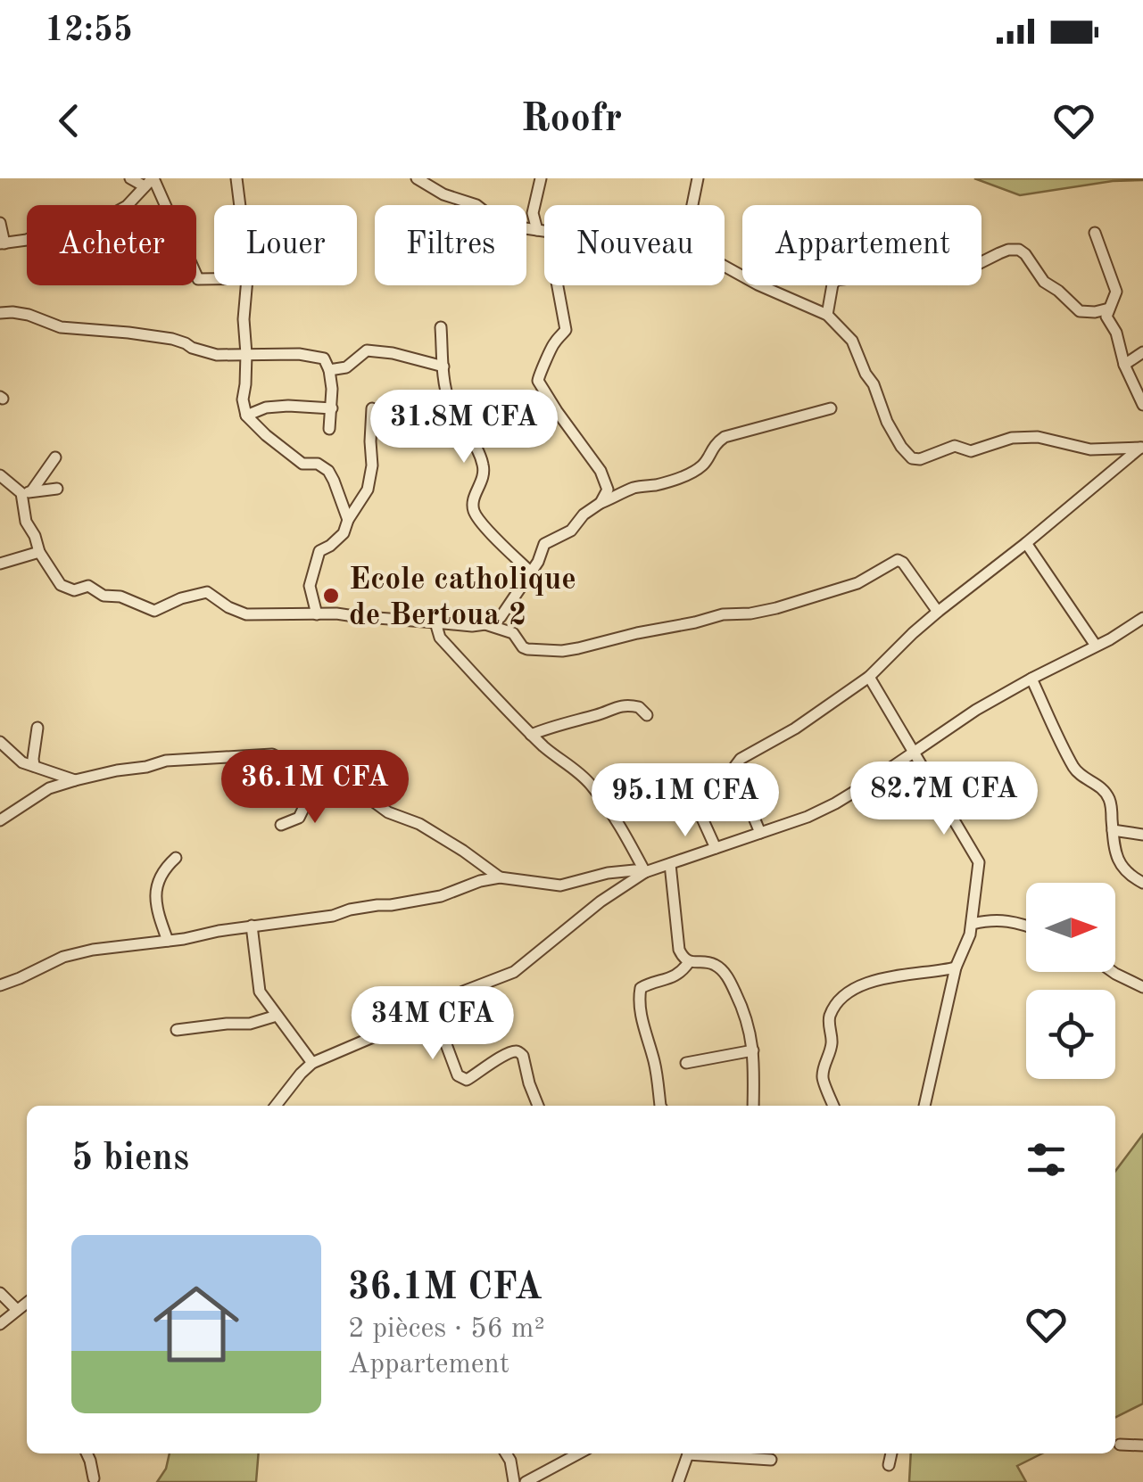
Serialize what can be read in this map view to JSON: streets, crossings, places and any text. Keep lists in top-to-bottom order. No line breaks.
{"places":["Ecole catholique de Bertoua 2"],"north":"right","page":{"status":"12:55","header":"Roofr","chip":["Acheter","Louer","Filtres","Nouveau","Appartement"],"price":["31.8M CFA","36.1M CFA","82.7M CFA","95.1M CFA","34M CFA"],"heading":"5 biens","list":[{"name":"36.1M CFA","note":"2 pièces · 56 m² · Appartement"}]}}
